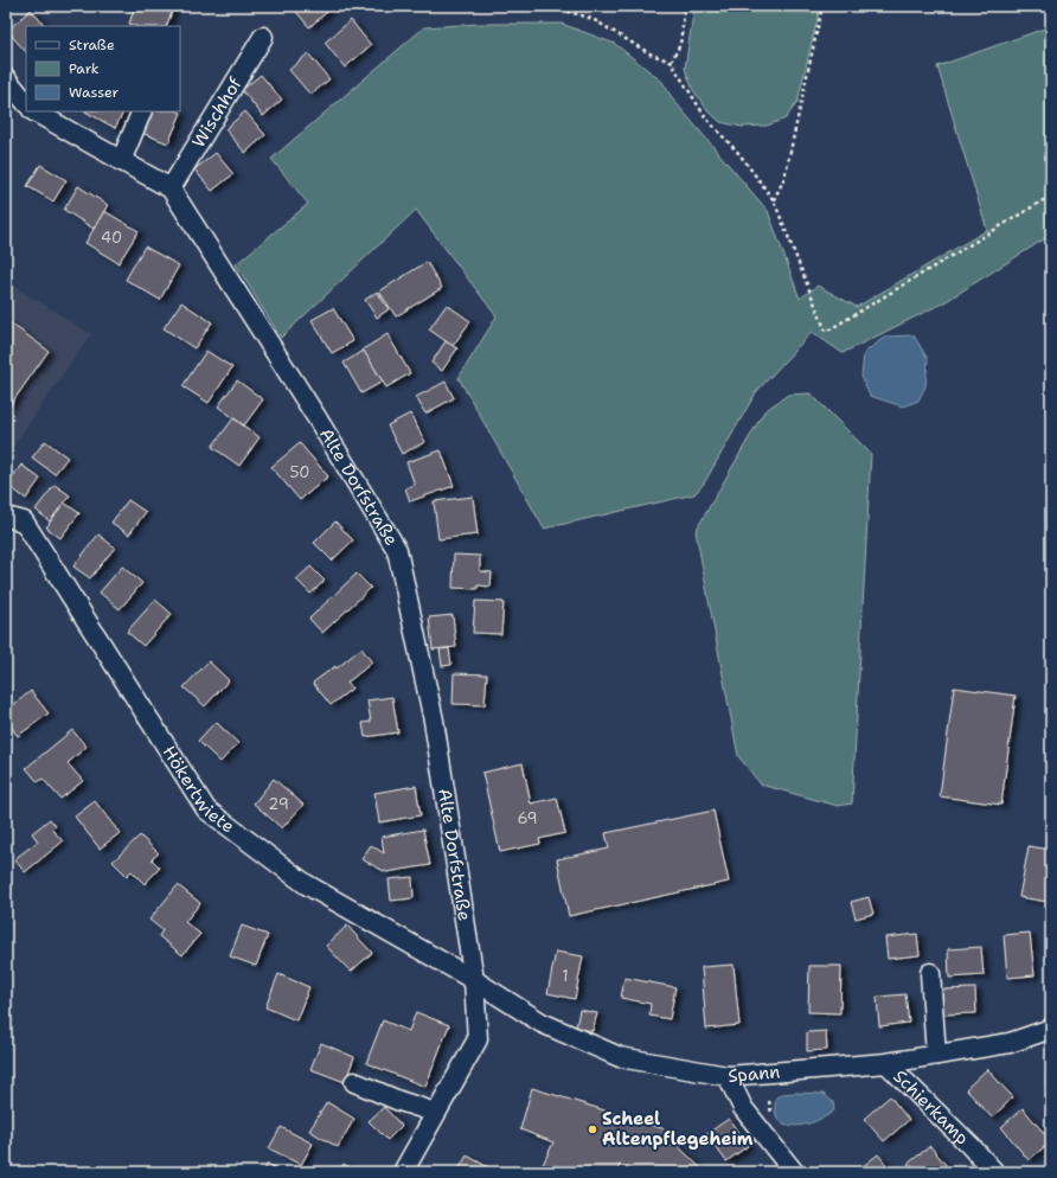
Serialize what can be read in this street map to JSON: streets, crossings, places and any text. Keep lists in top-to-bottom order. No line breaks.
{"streets":{"street":["Wischhof","Alte Dorfstraße","Hökertwiete","Spann","Schierkamp"]},"crossings":[["Wischhof","Alte Dorfstraße"],["Alte Dorfstraße","Hökertwiete"],["Alte Dorfstraße","Spann"],["Hökertwiete","Spann"],["Spann","Schierkamp"]],"places":["Scheel Altenpflegeheim"],"house_numbers":["40","50","29","69","1"],"legend":["Straße","Park","Wasser"]}
